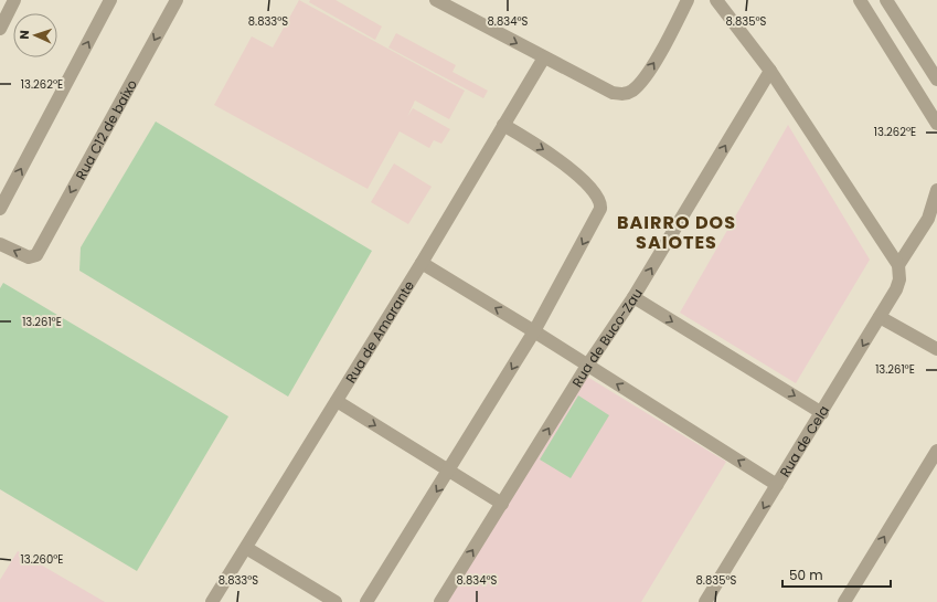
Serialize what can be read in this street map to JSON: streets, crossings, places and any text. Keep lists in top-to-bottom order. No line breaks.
{"streets":{"street":["Rua C12 de baixo","Rua de Amarante","Rua de Buco-Zau","Rua de Cela"]},"districts":["BAIRRO DOS SAIOTES"],"scale_bar":"50 m","north":"left","coordinates":["8.833°S","8.834°S","8.835°S","13.262°E","13.261°E","13.260°E"]}
